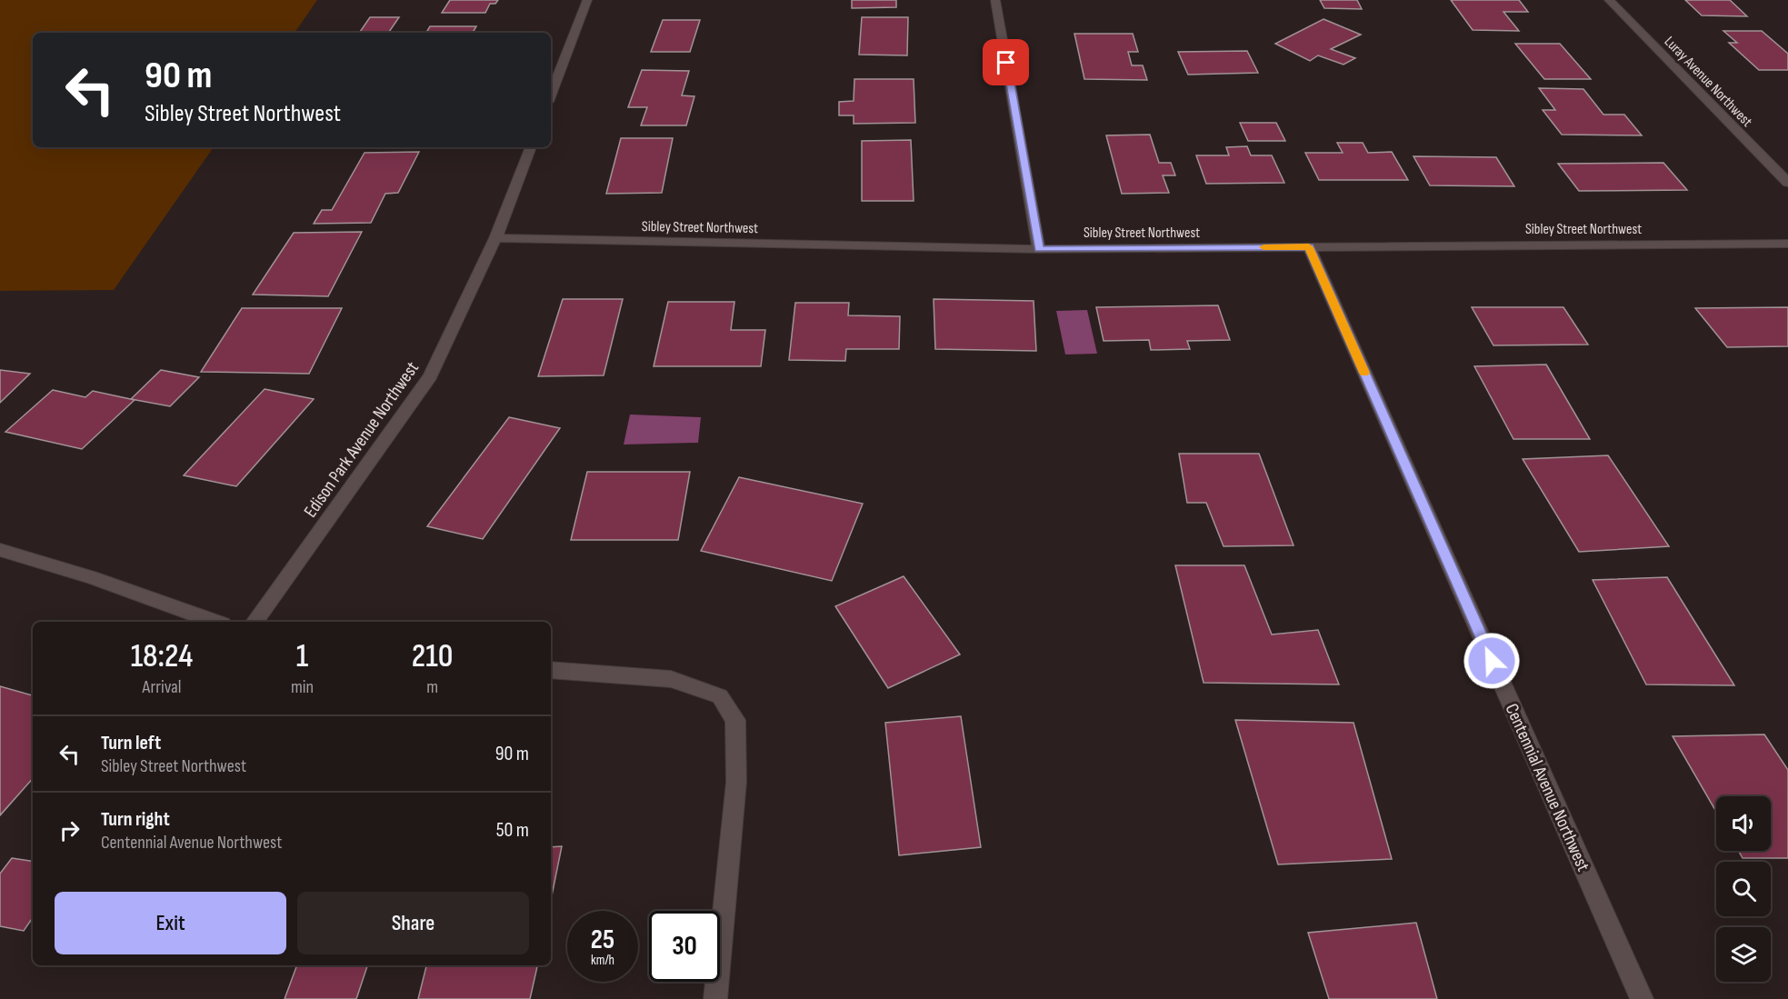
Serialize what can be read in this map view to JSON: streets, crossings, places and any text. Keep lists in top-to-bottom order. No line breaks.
{"streets":{"street":["Luray Avenue Northwest","Sibley Street Northwest","Edison Park Avenue Northwest","Centennial Avenue Northwest"]},"crossings":[["Sibley Street Northwest","Edison Park Avenue Northwest"],["Sibley Street Northwest","Centennial Avenue Northwest"]],"page":{"turn":["90 m","Sibley Street Northwest"],"eta":["18:24","Arrival","1","min","210","m"],"list":[{"name":"Turn left","note":"Sibley Street Northwest","value":"90 m"},{"name":"Turn right","note":"Centennial Avenue Northwest","value":"50 m"}],"buttons":["Exit","Share"],"speed":"25 km/h","limit":"30"}}
